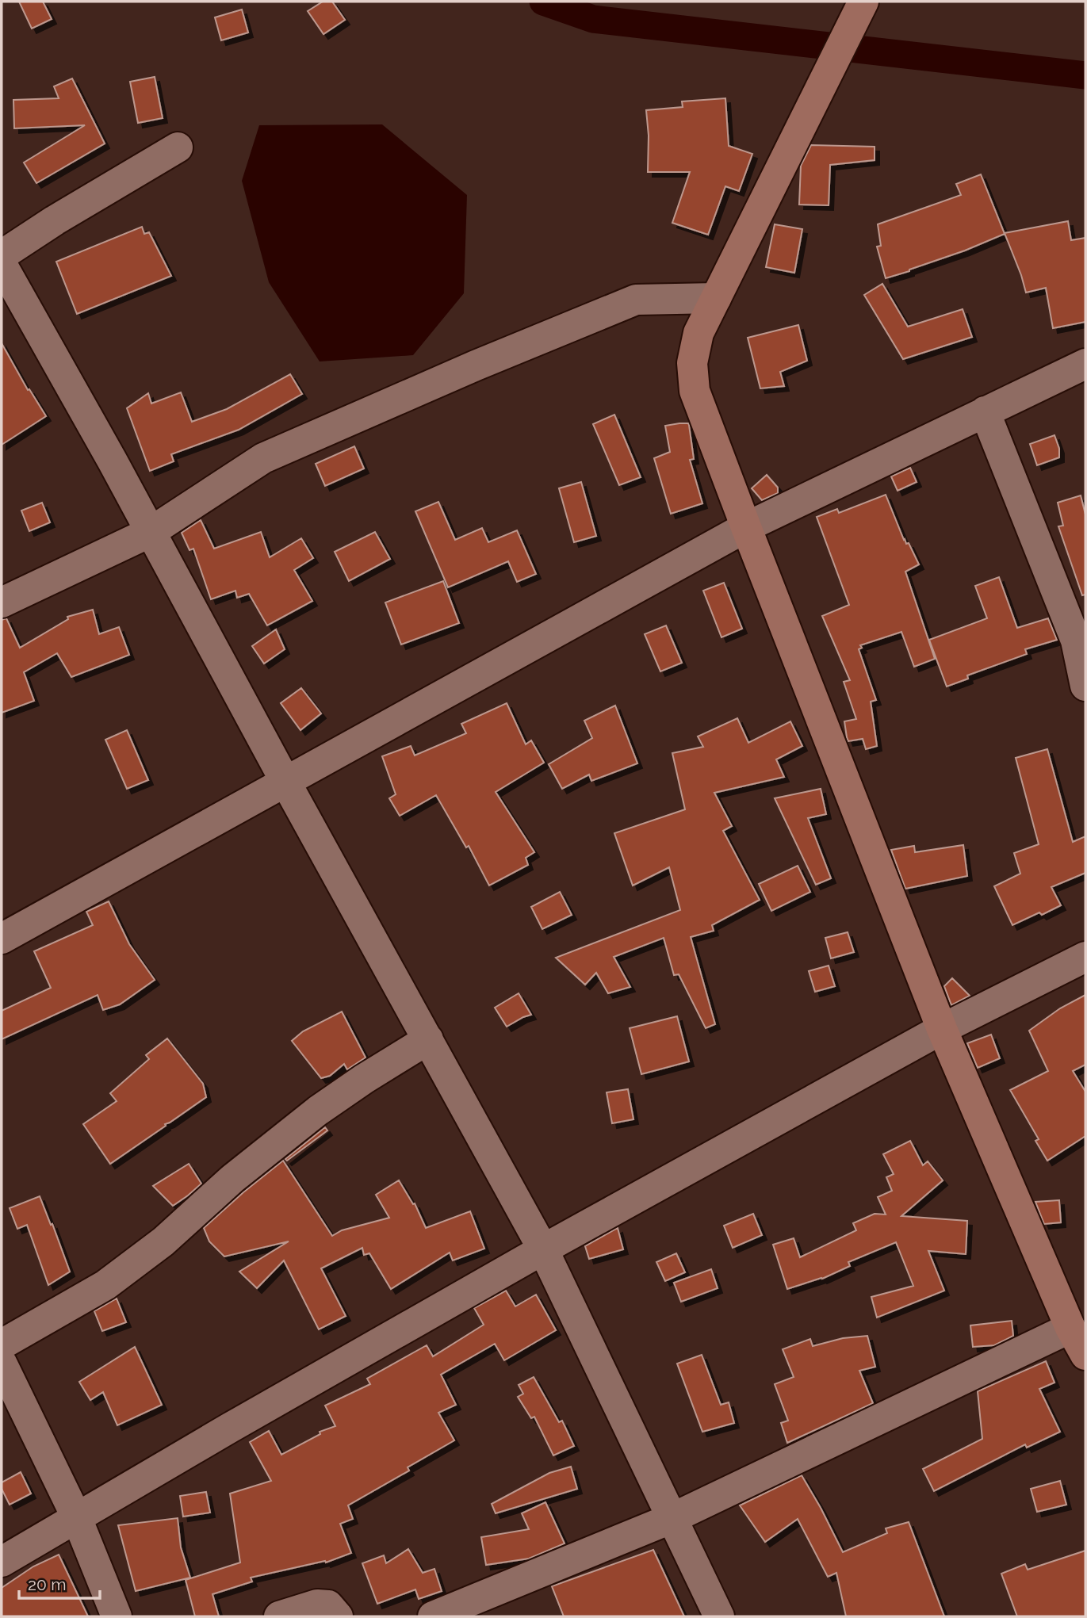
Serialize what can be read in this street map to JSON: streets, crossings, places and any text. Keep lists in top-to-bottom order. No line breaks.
{"scale_bar":"20 m"}
